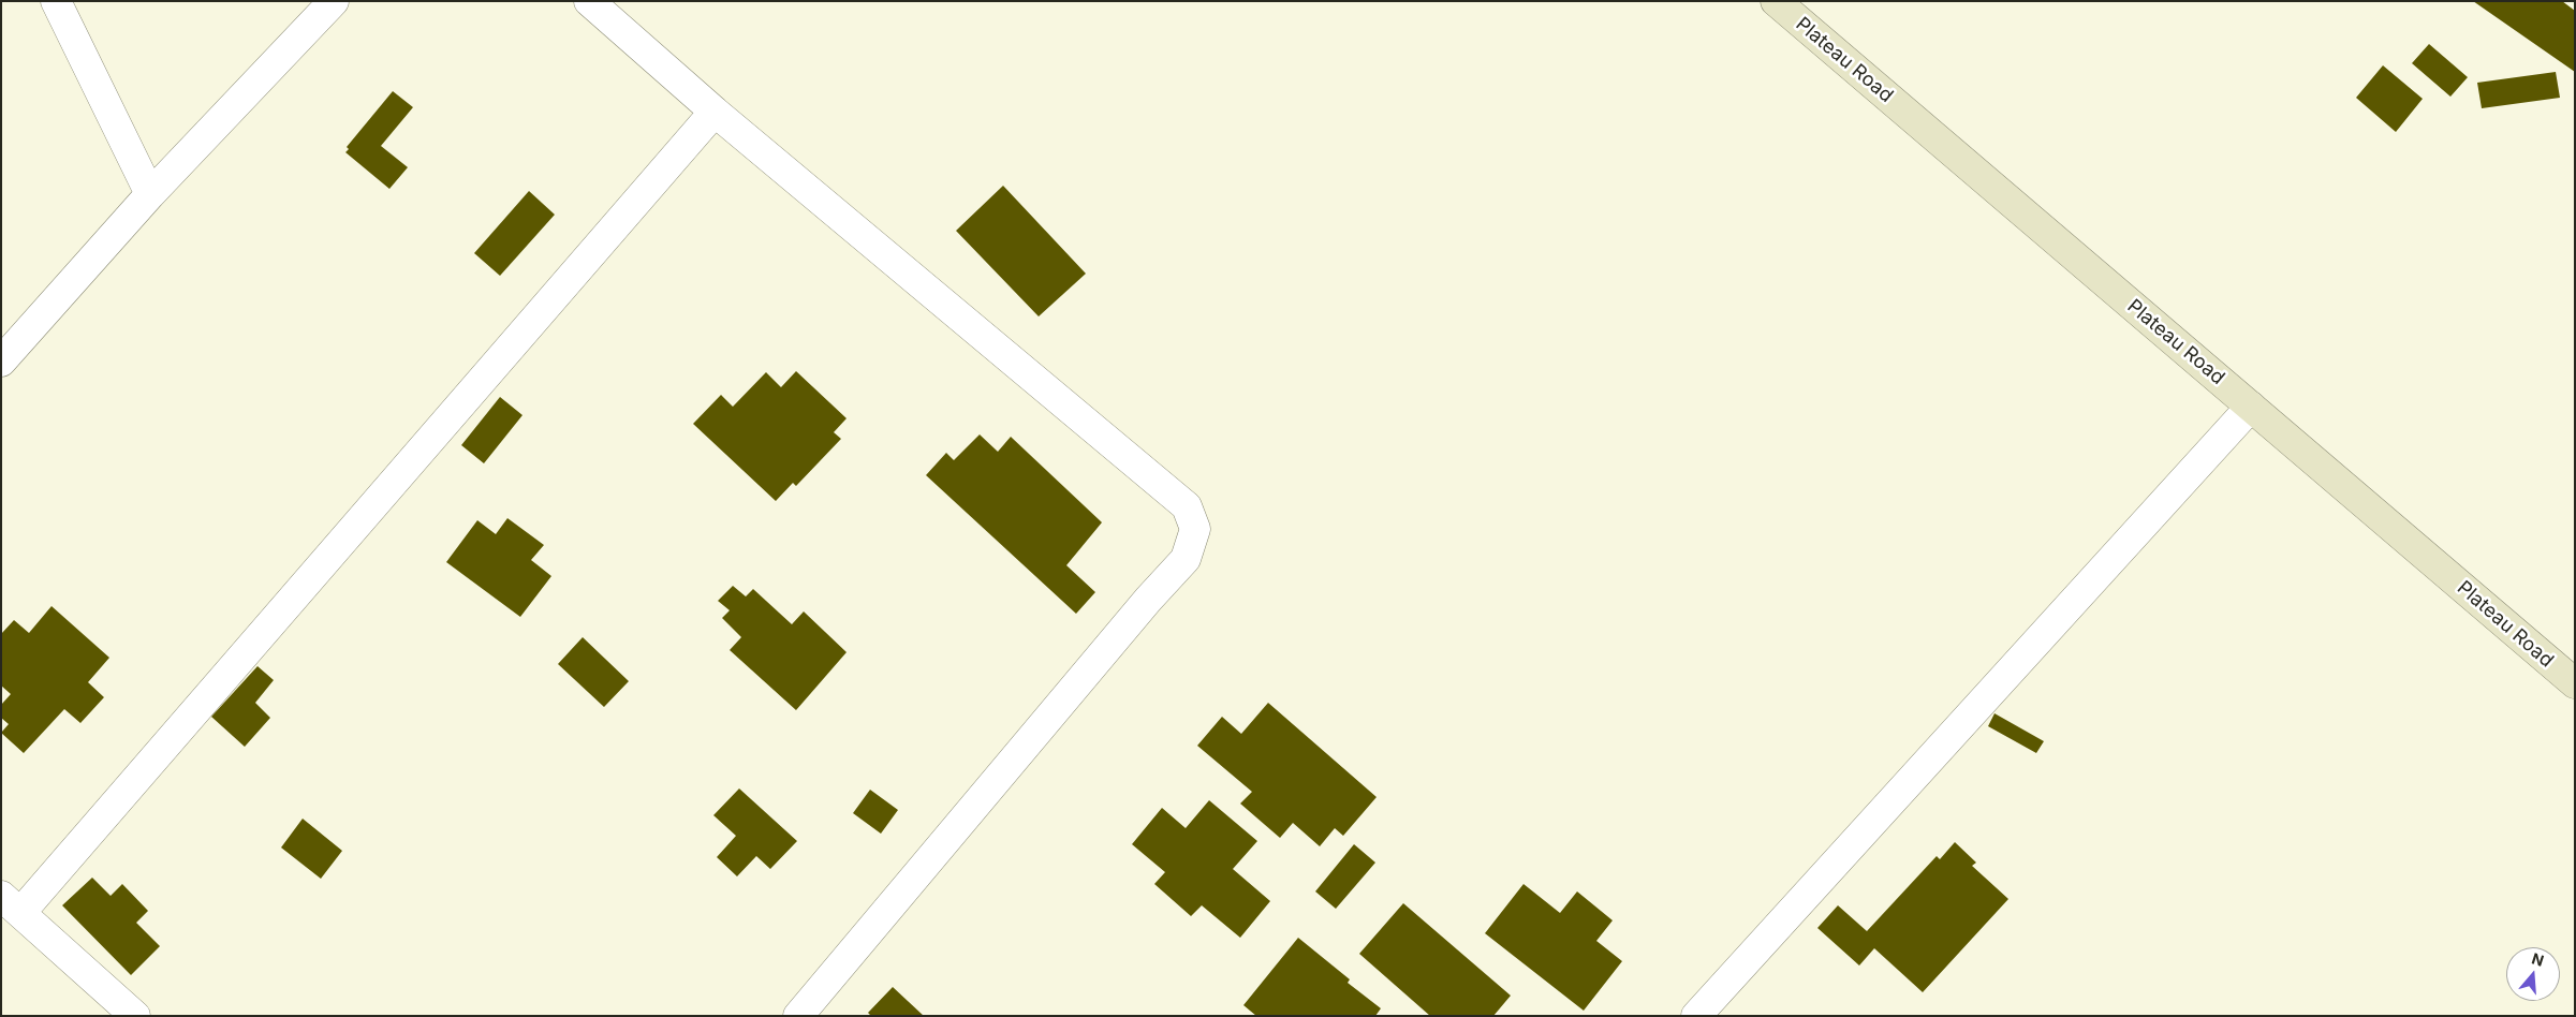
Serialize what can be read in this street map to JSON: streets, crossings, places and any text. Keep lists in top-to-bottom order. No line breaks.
{"streets":{"street":["Plateau Road"]},"north":"top"}
